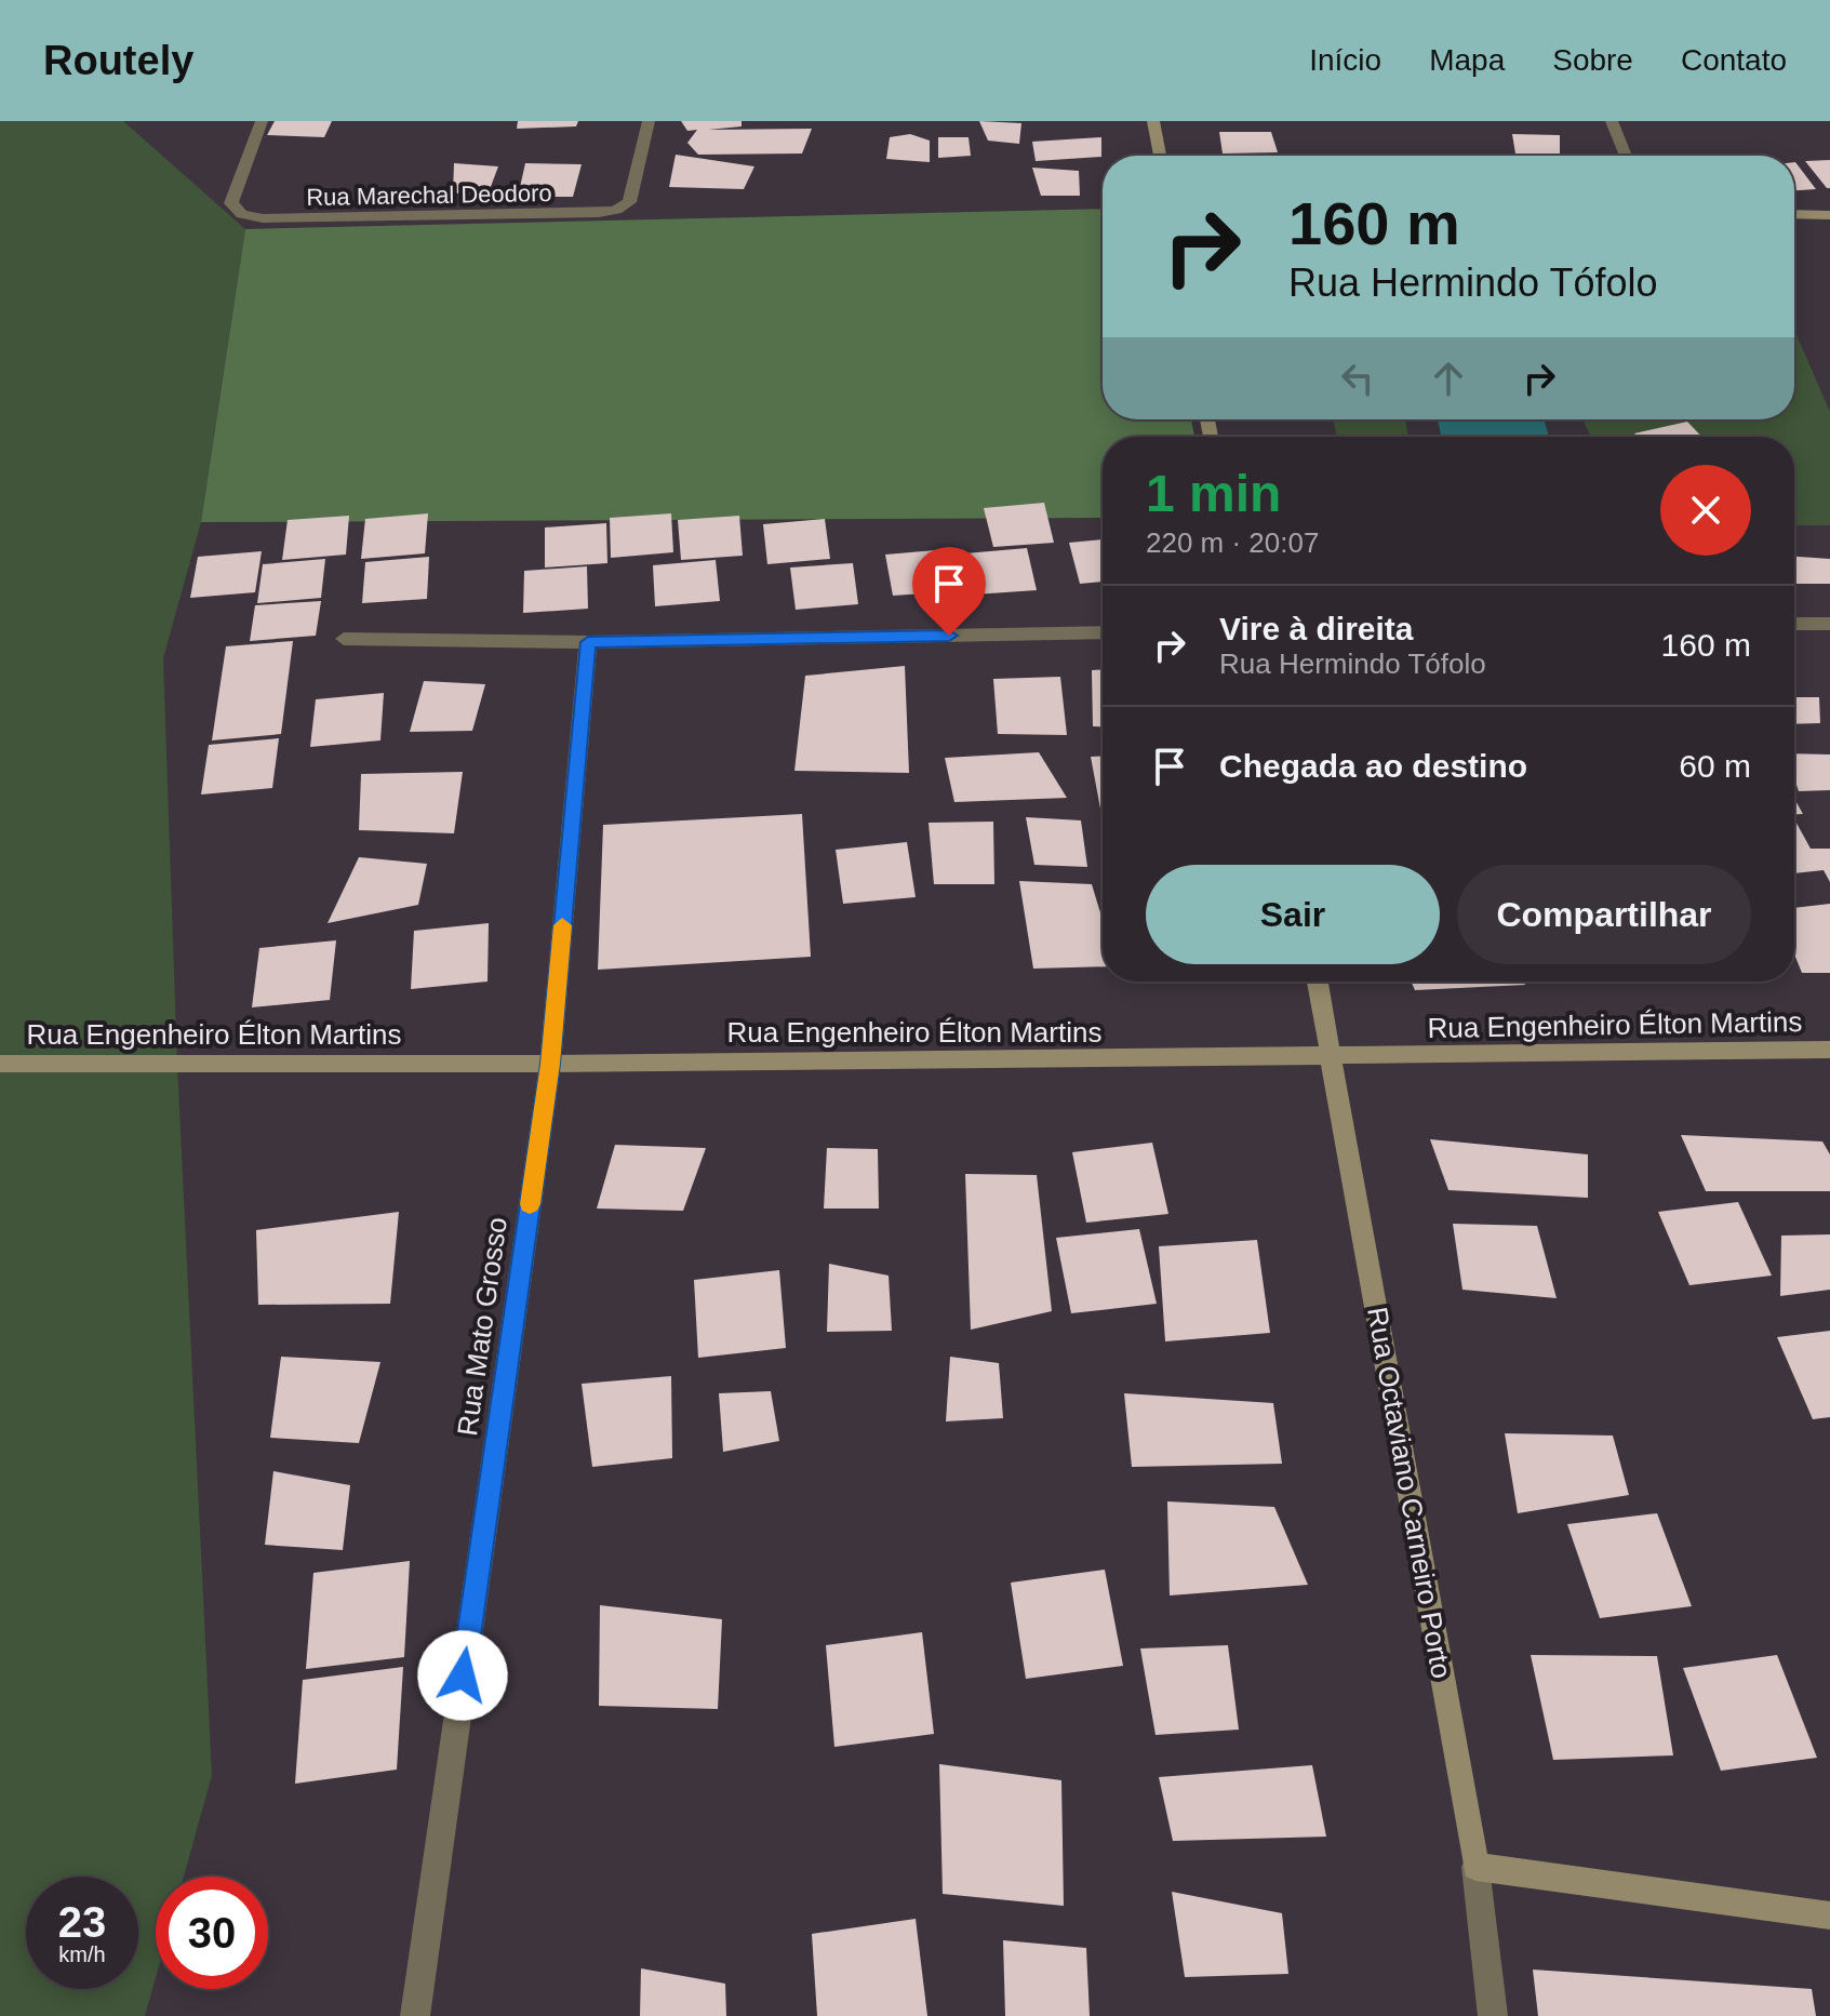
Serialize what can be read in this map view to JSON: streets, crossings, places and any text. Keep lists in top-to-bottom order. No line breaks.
{"streets":{"street":["Rua Marechal Deodoro","Rua Engenheiro Élton Martins","Rua Mato Grosso","Rua Octaviano Carneiro Porto"]},"crossings":[["Rua Engenheiro Élton Martins","Rua Mato Grosso"],["Rua Engenheiro Élton Martins","Rua Octaviano Carneiro Porto"]],"page":{"header":"Routely","nav":["Início","Mapa","Sobre","Contato"],"turn":["160 m","Rua Hermindo Tófolo"],"heading":["1 min","220 m · 20:07"],"list":[{"name":"Vire à direita","note":"Rua Hermindo Tófolo","value":"160 m"},{"name":"Chegada ao destino","value":"60 m"}],"buttons":["Sair","Compartilhar"],"speed":"23 km/h","limit":"30"}}
